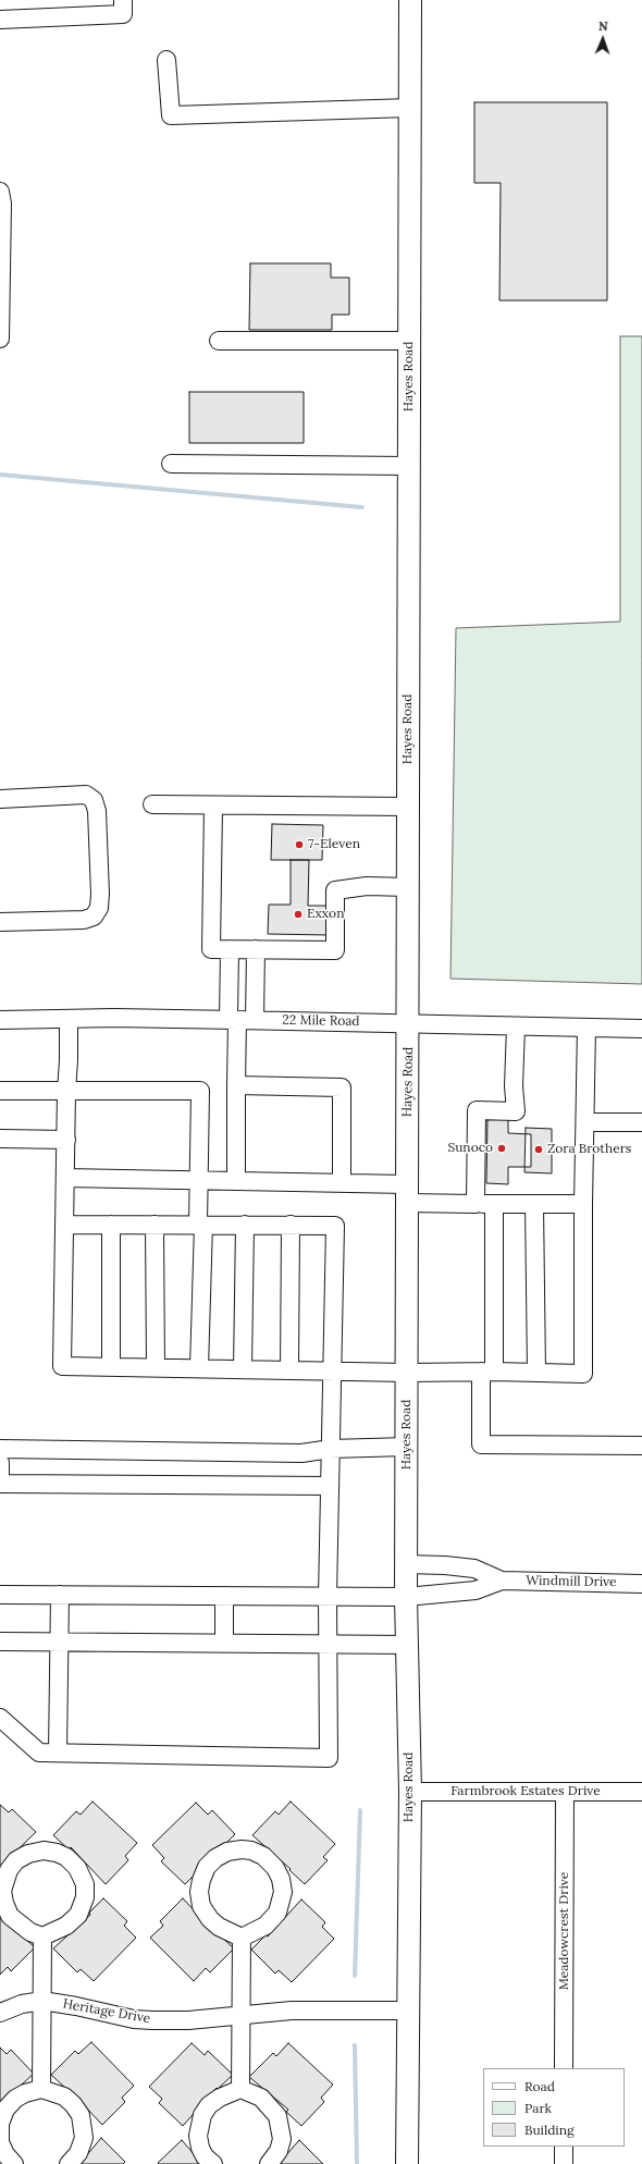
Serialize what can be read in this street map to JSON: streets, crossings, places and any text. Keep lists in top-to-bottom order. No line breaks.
{"streets":{"main road":["Hayes Road"],"street":["22 Mile Road","Windmill Drive","Farmbrook Estates Drive","Meadowcrest Drive","Heritage Drive"]},"crossings":[["Hayes Road","22 Mile Road"],["Hayes Road","Windmill Drive"],["Hayes Road","Farmbrook Estates Drive"],["Hayes Road","Heritage Drive"],["Farmbrook Estates Drive","Meadowcrest Drive"]],"places":["7-Eleven","Exxon","Sunoco","Zora Brothers"],"legend":["Road","Park","Building"],"north":"top"}
